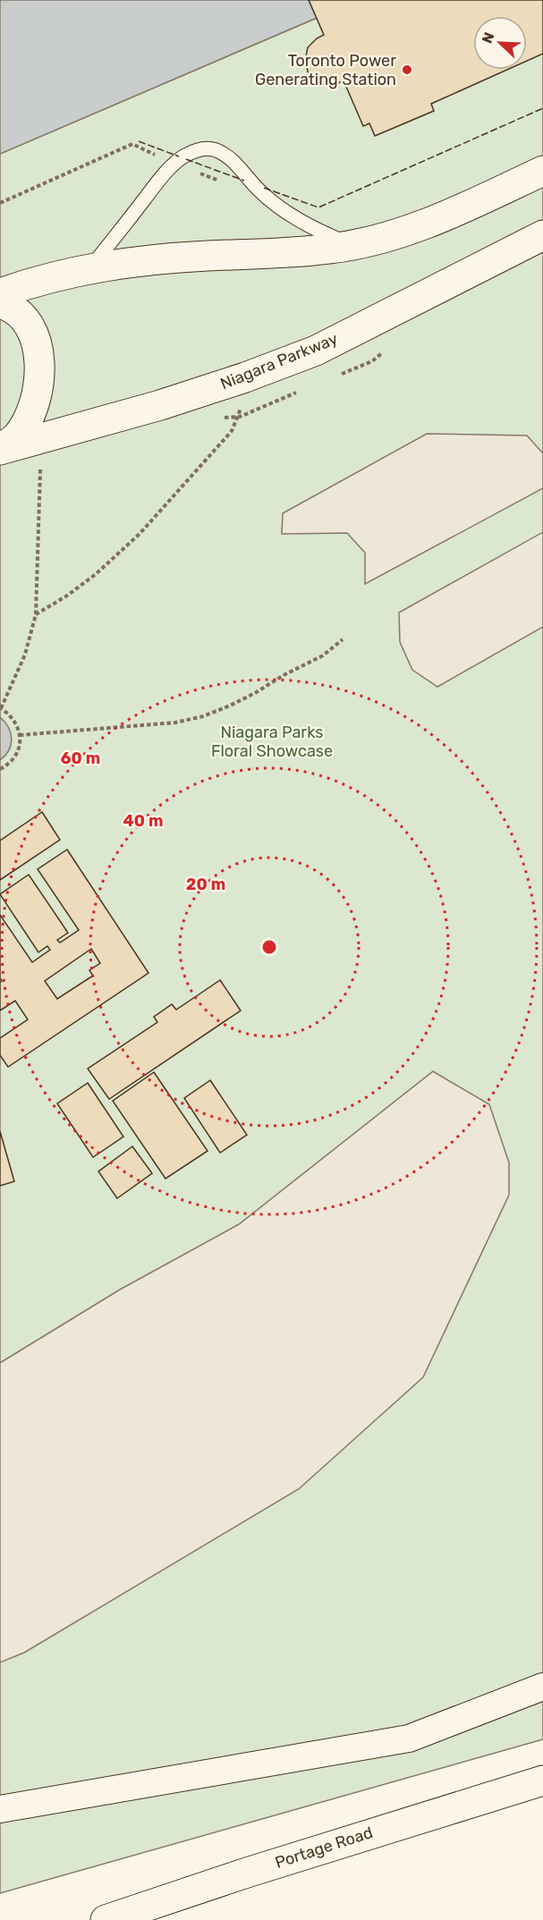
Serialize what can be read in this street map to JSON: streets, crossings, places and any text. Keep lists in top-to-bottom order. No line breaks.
{"streets":{"main road":["Niagara Parkway","Portage Road"]},"parks":["Niagara Parks Floral Showcase"],"places":["Toronto Power Generating Station"],"north":"top left","rings":["60 m","40 m","20 m"]}
